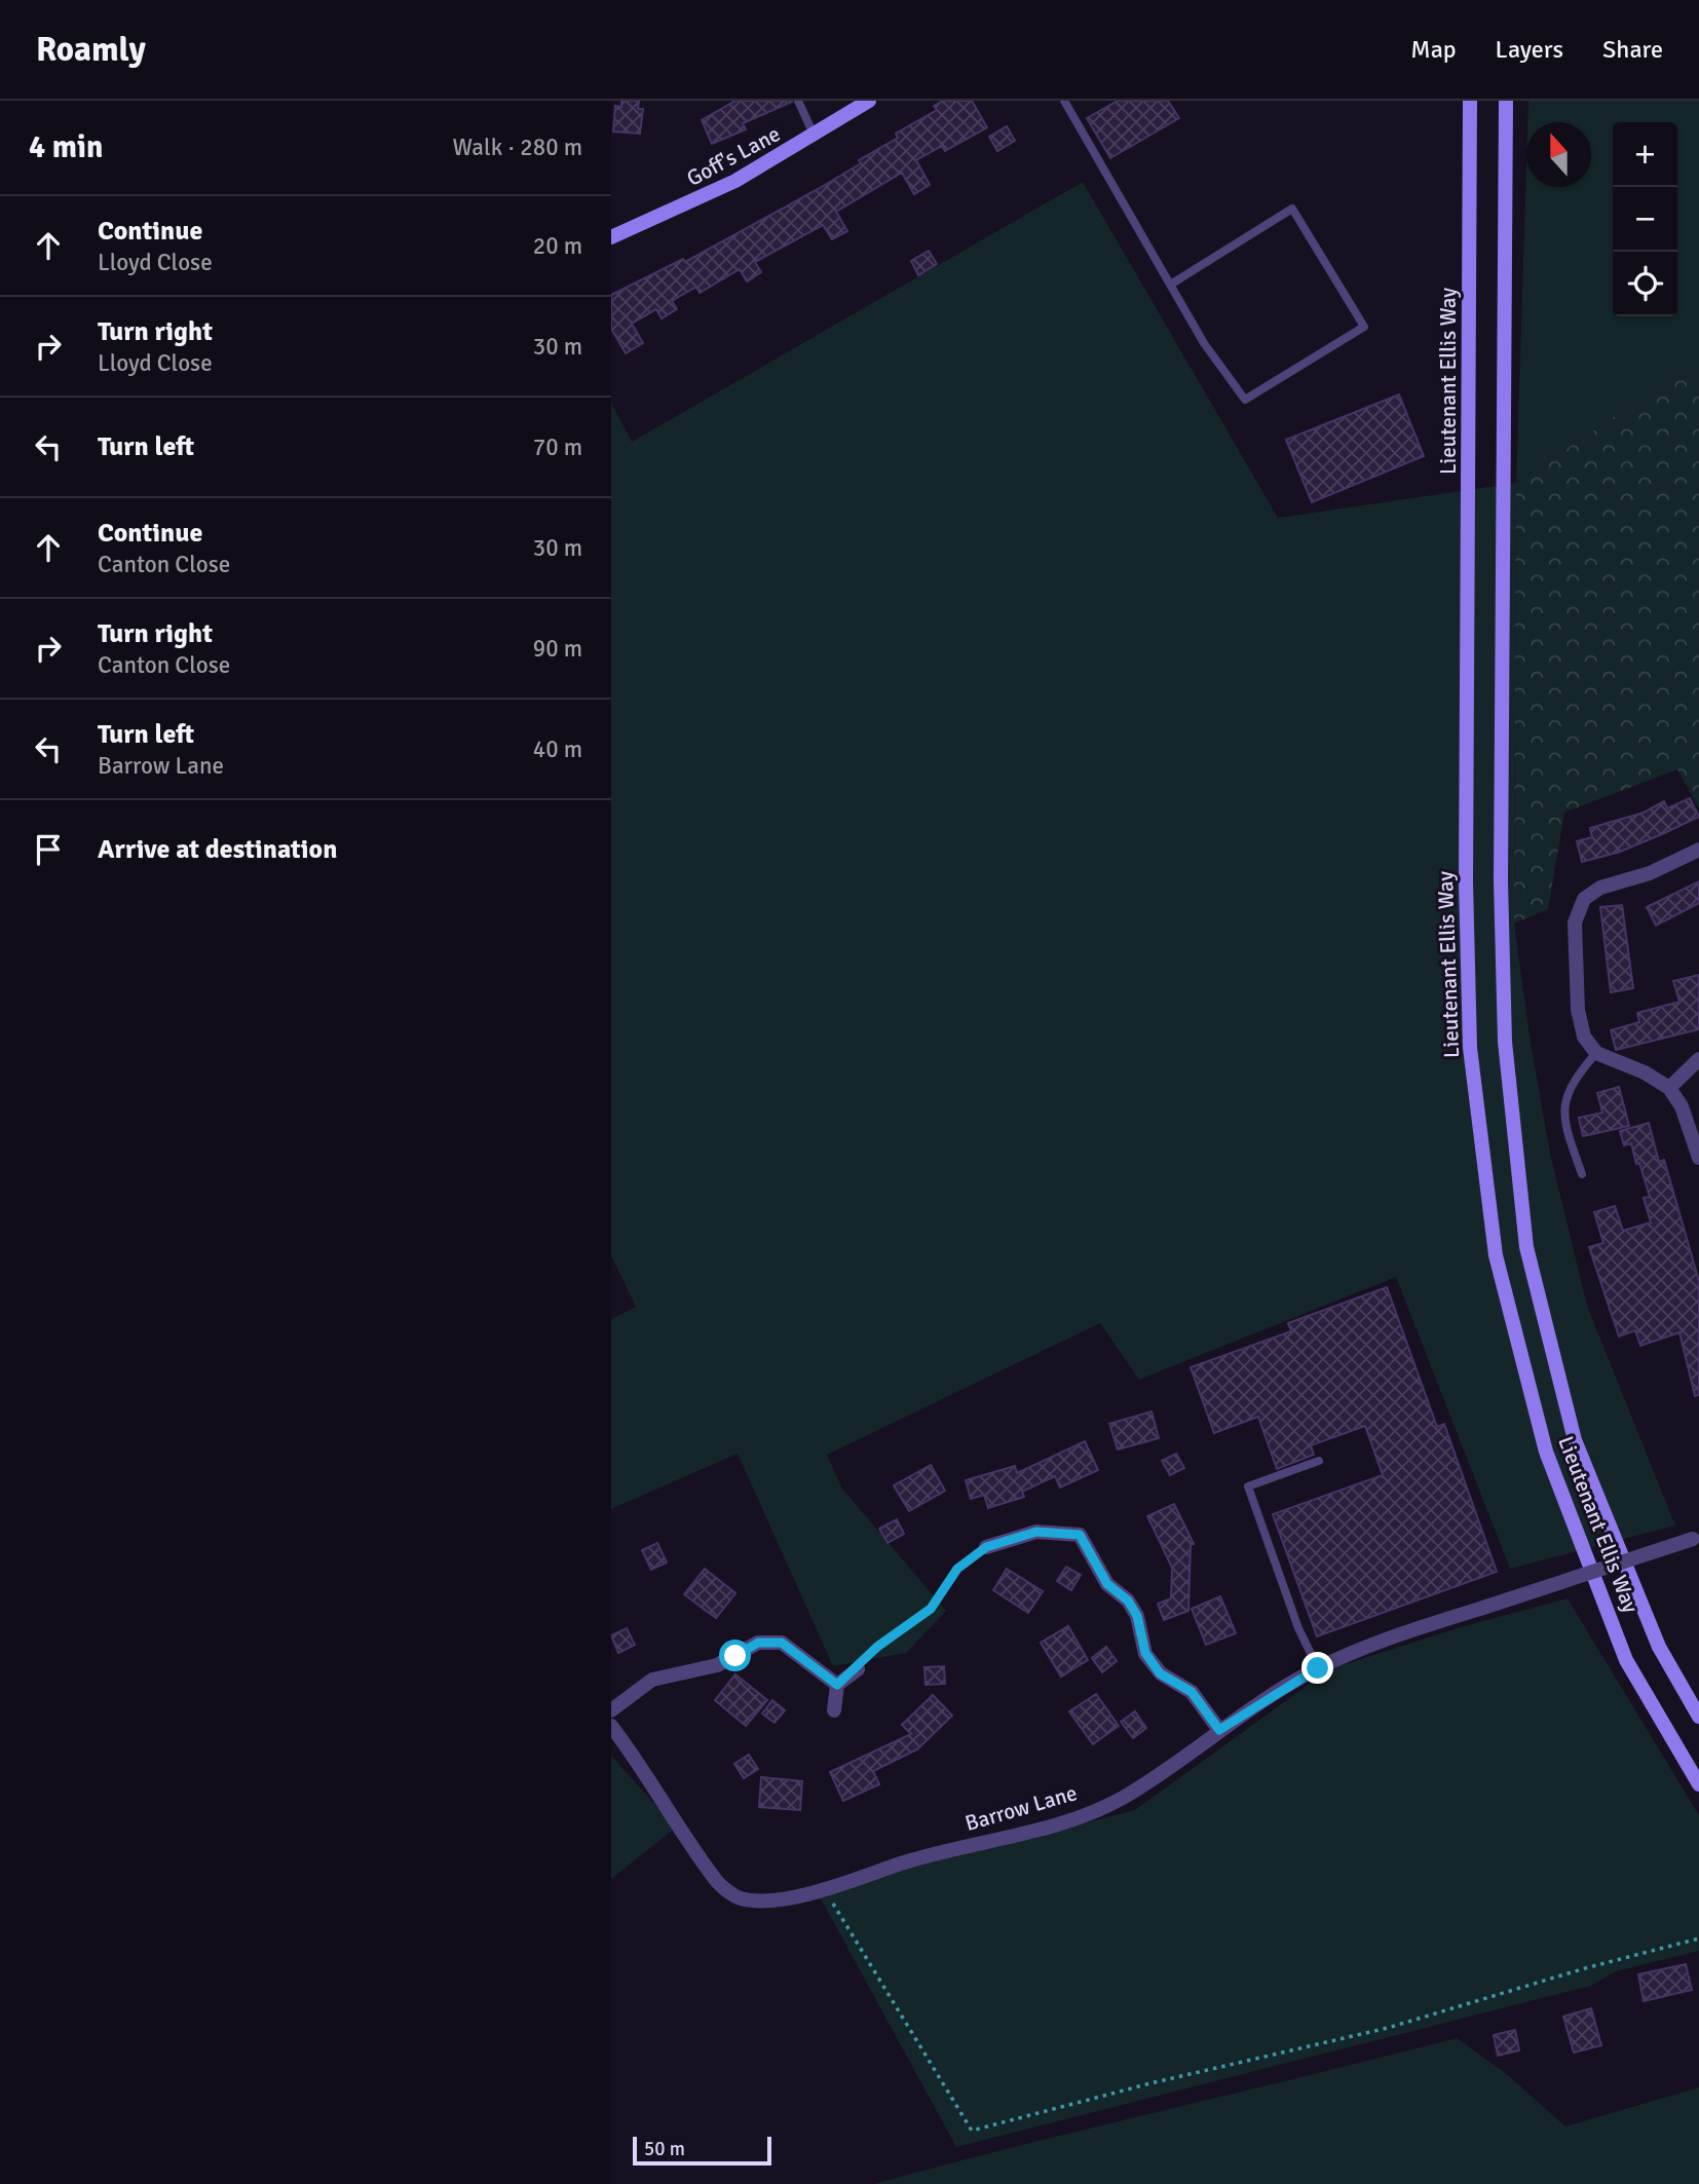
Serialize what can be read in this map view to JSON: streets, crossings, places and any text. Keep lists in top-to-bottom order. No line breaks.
{"streets":{"main road":["Goff's Lane","Lieutenant Ellis Way"],"street":["Barrow Lane"]},"scale_bar":"50 m","north":"top","page":{"header":"Roamly","nav":["Map","Layers","Share"],"heading":["4 min","Walk · 280 m"],"map_buttons":["+","−"],"list":[["Continue","Lloyd Close","20 m"],["Turn right","Lloyd Close","30 m"],["Turn left","70 m"],["Continue","Canton Close","30 m"],["Turn right","Canton Close","90 m"],["Turn left","Barrow Lane","40 m"],"Arrive at destination"],"scale":"50 m"}}
